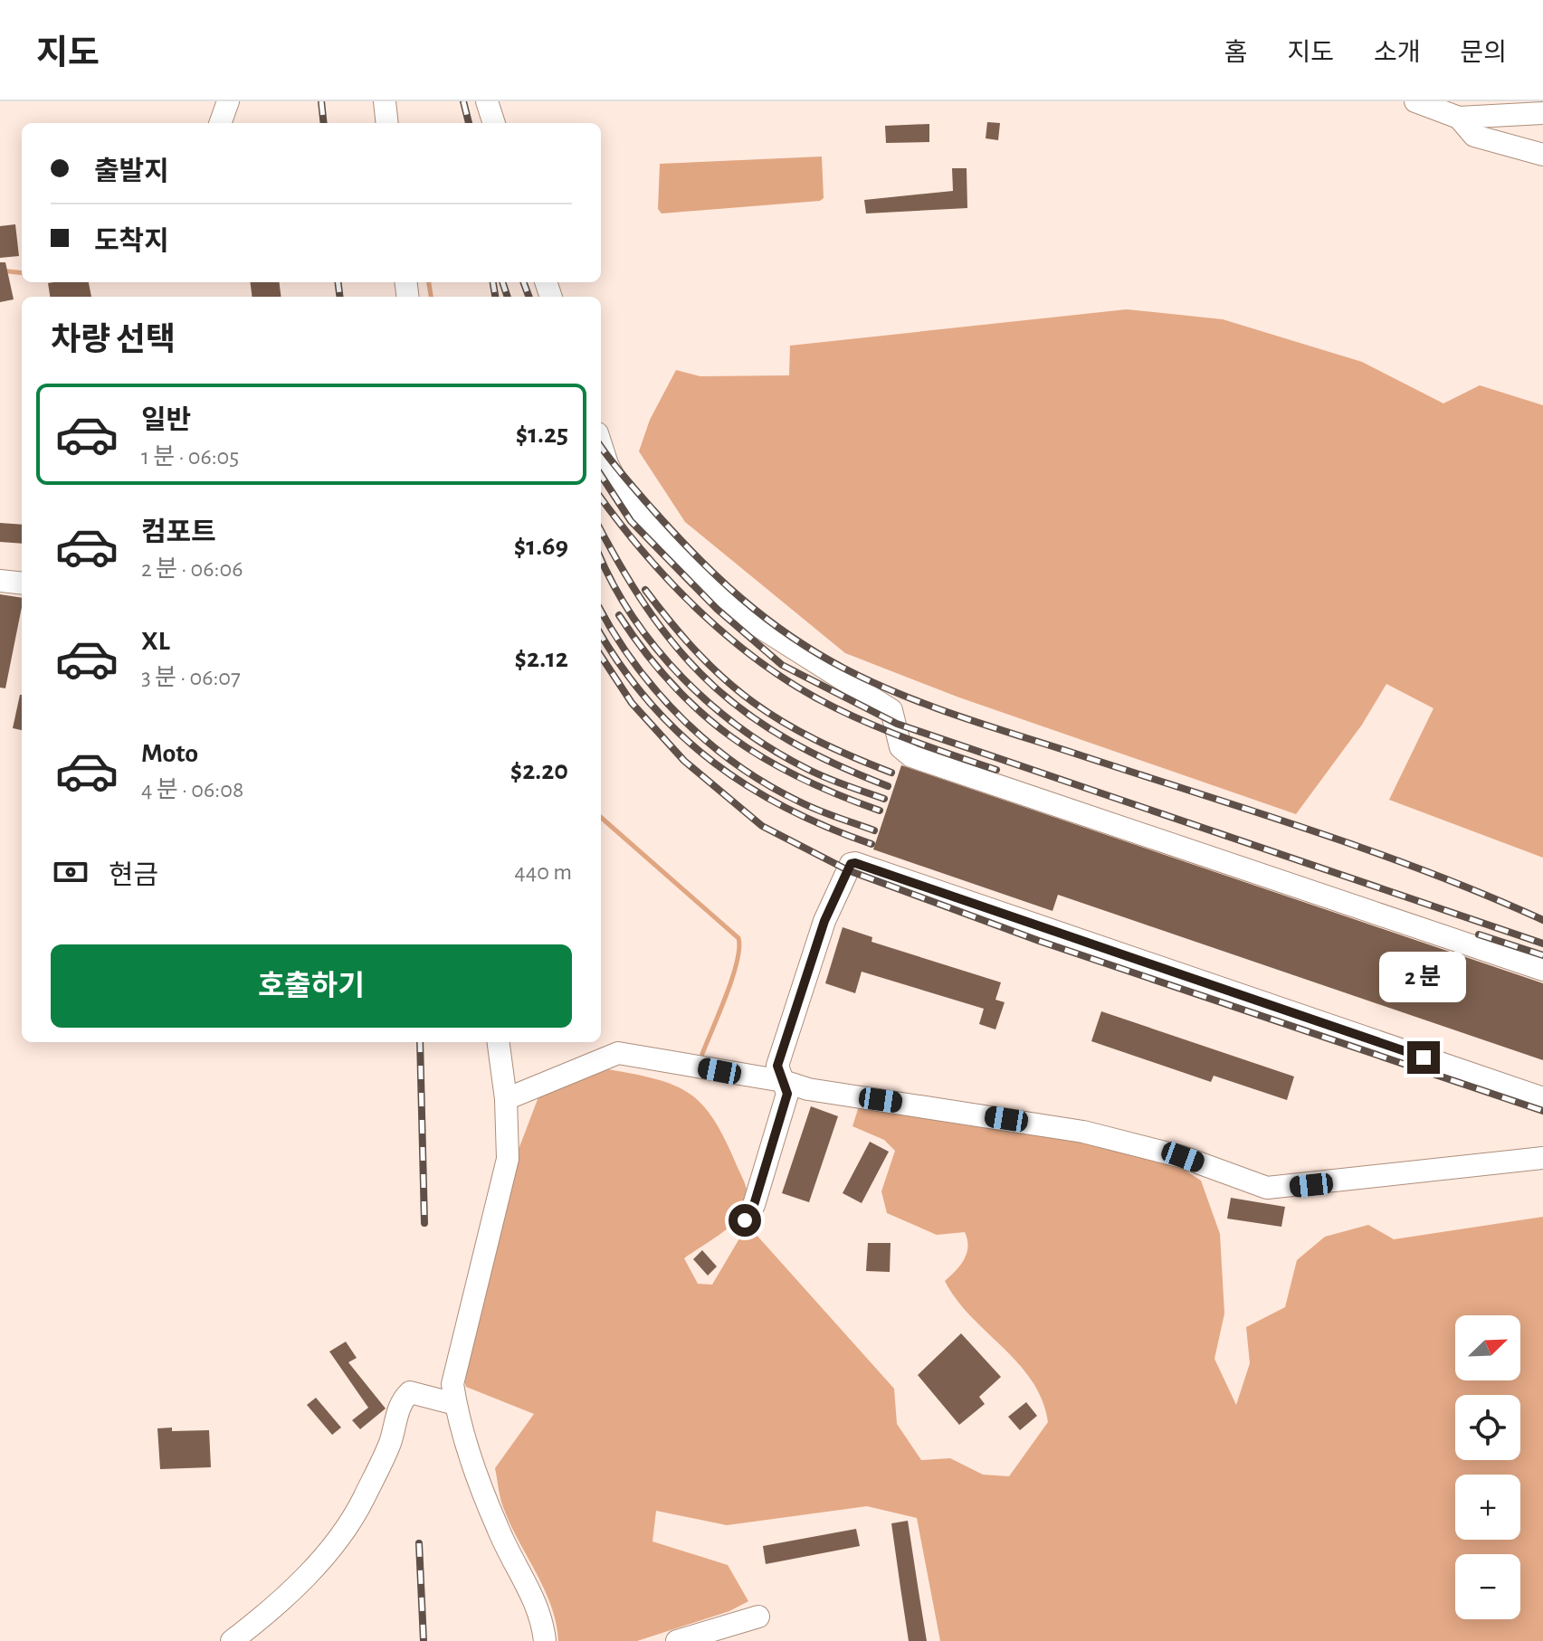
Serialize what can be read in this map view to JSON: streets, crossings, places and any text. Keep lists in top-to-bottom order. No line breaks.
{"north":"top right","page":{"header":"지도","nav":["홈","지도","소개","문의"],"banner":["출발지","도착지"],"heading":"차량 선택","list":[{"name":"일반","note":"1 분 · 06:05","value":"$1.25"},{"name":"컴포트","note":"2 분 · 06:06","value":"$1.69"},{"name":"XL","note":"3 분 · 06:07","value":"$2.12"},{"name":"Moto","note":"4 분 · 06:08","value":"$2.20"}],"pay":["현금","440 m"],"buttons":"호출하기","bubble":"2 분","map_buttons":["+","−"]}}
